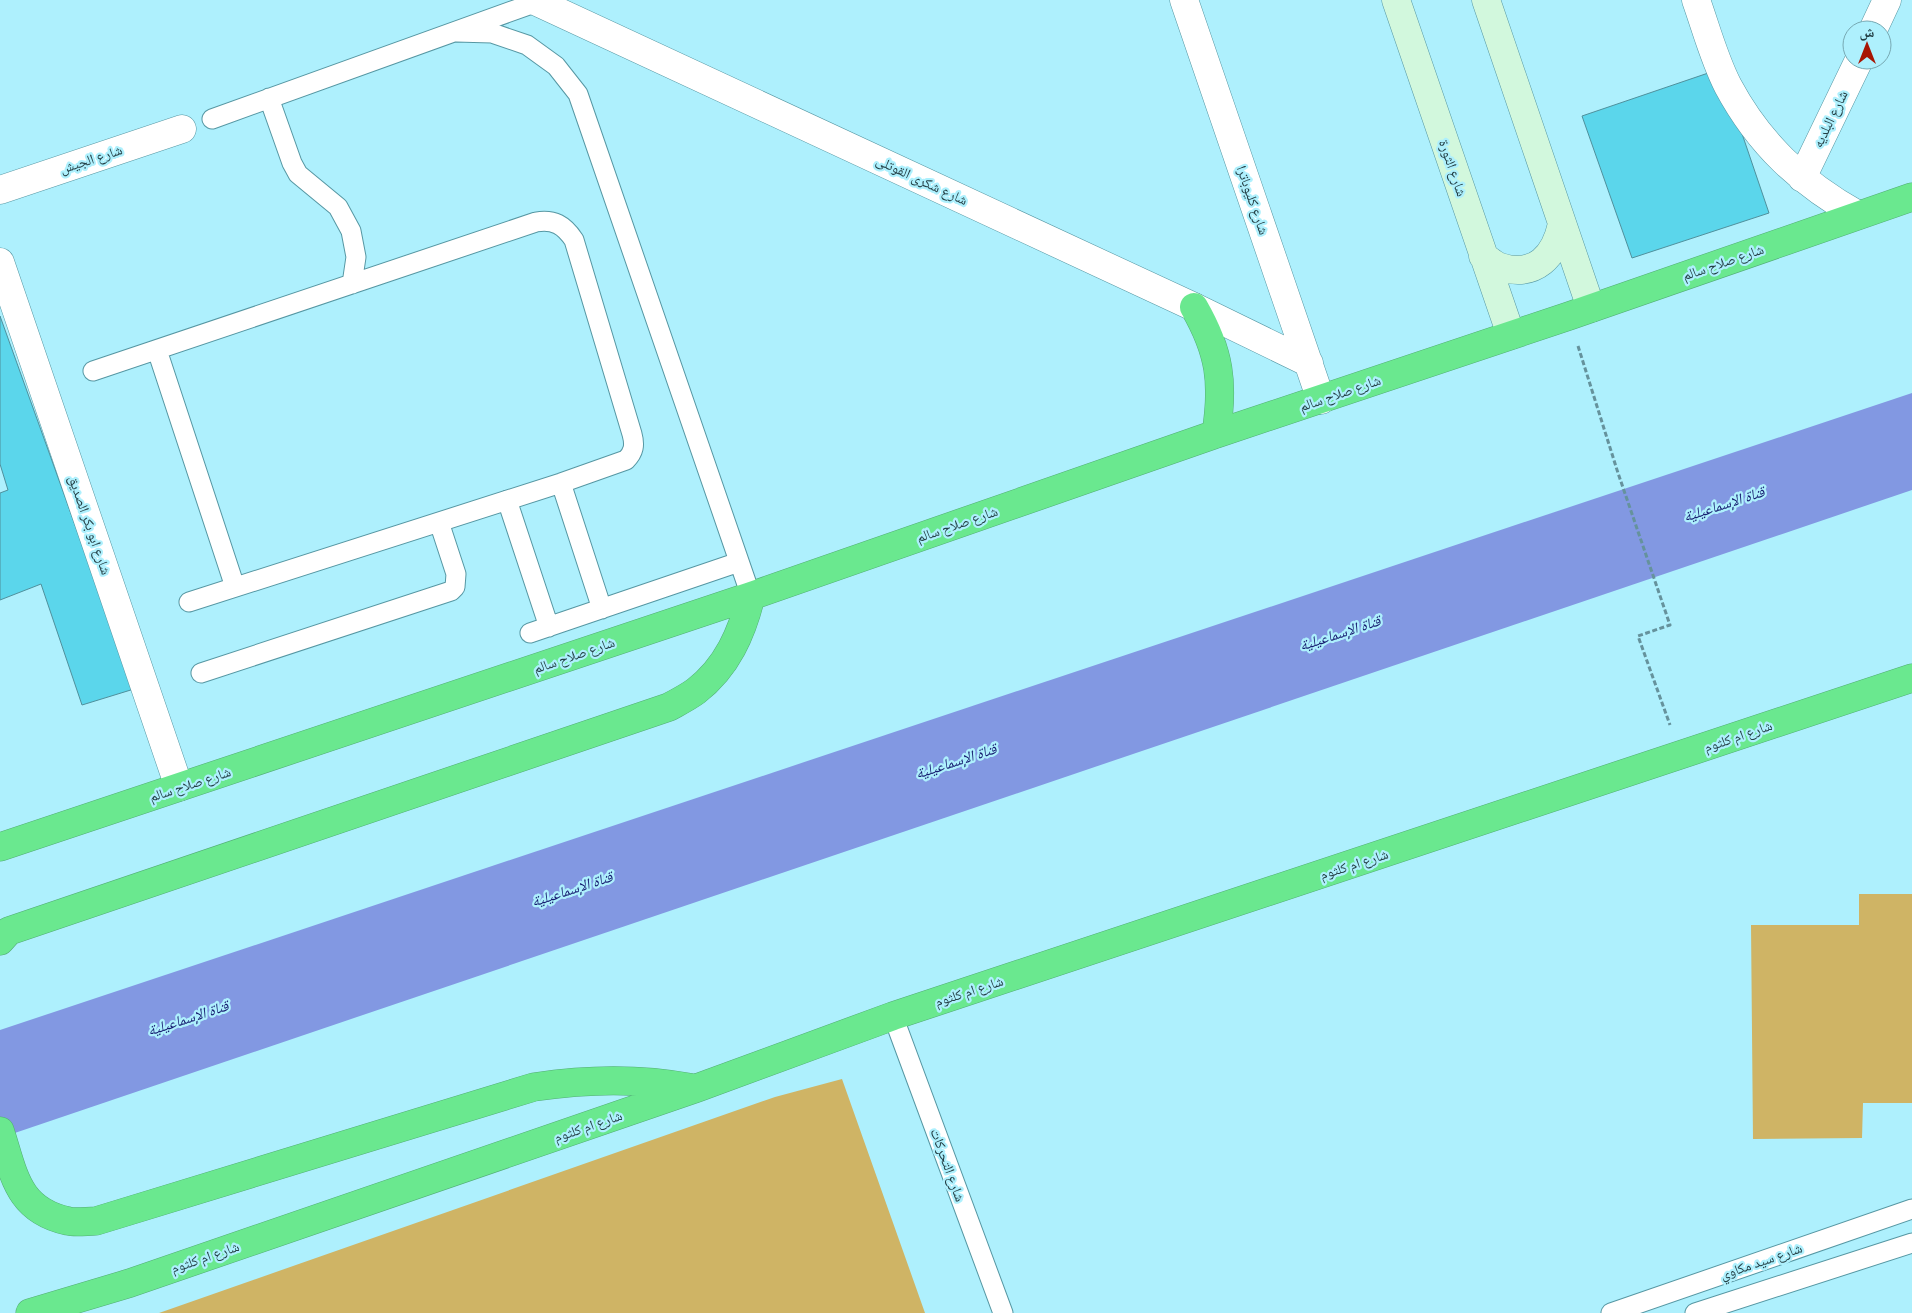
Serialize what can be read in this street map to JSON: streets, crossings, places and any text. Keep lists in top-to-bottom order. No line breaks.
{"streets":{"highway":["شارع صلاح سالم","شارع ام كلثوم"],"street":["شارع البلديه","شارع الجيش","شارع الثورة","شارع شكرى القوتلى","شارع كليوباترا","شارع ابو بكر الصديق"],"lane":["شارع التحركات","شارع سيد مكاوي"]},"crossings":[["شارع الثورة","شارع صلاح سالم"],["شارع شكرى القوتلى","شارع كليوباترا"],["شارع كليوباترا","شارع صلاح سالم"],["شارع صلاح سالم","شارع ابو بكر الصديق"],["شارع ام كلثوم","شارع التحركات"]],"water":["قناة الإسماعيلية"],"north":"top"}
